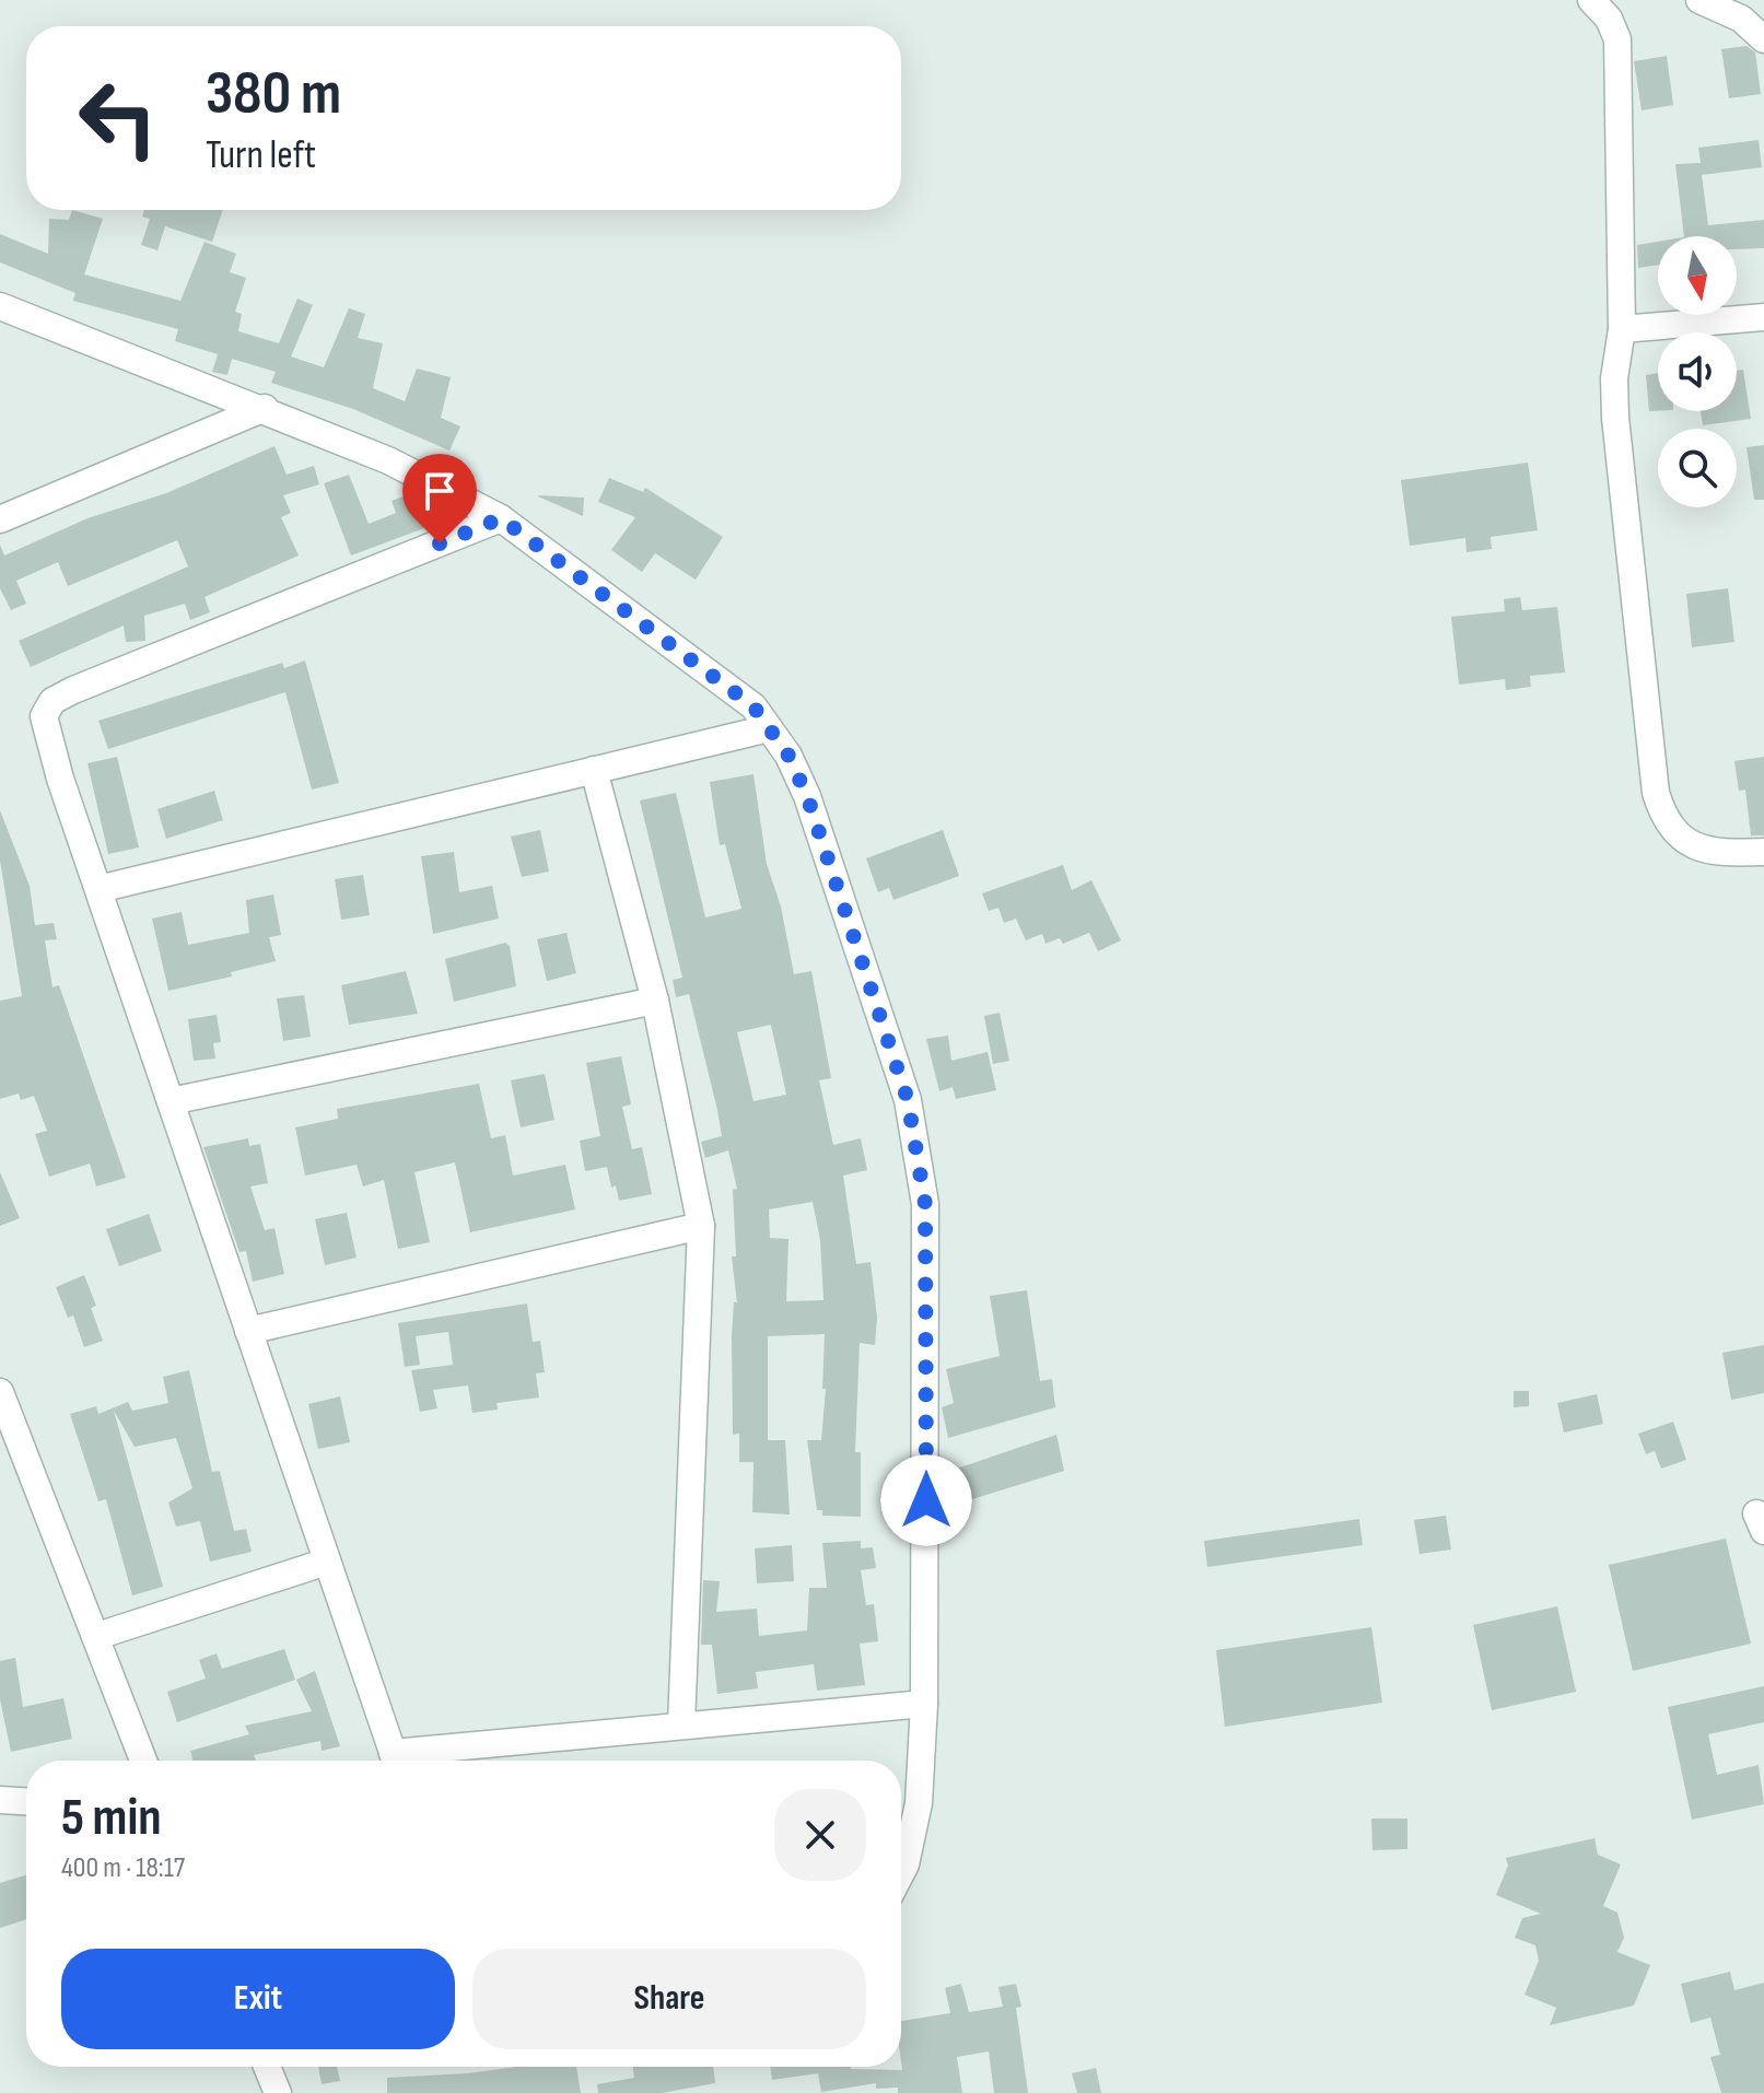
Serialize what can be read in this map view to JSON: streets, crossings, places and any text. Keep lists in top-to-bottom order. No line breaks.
{"north":"bottom","page":{"turn":["380 m","Turn left"],"heading":["5 min","400 m · 18:17"],"buttons":["Exit","Share"]}}
